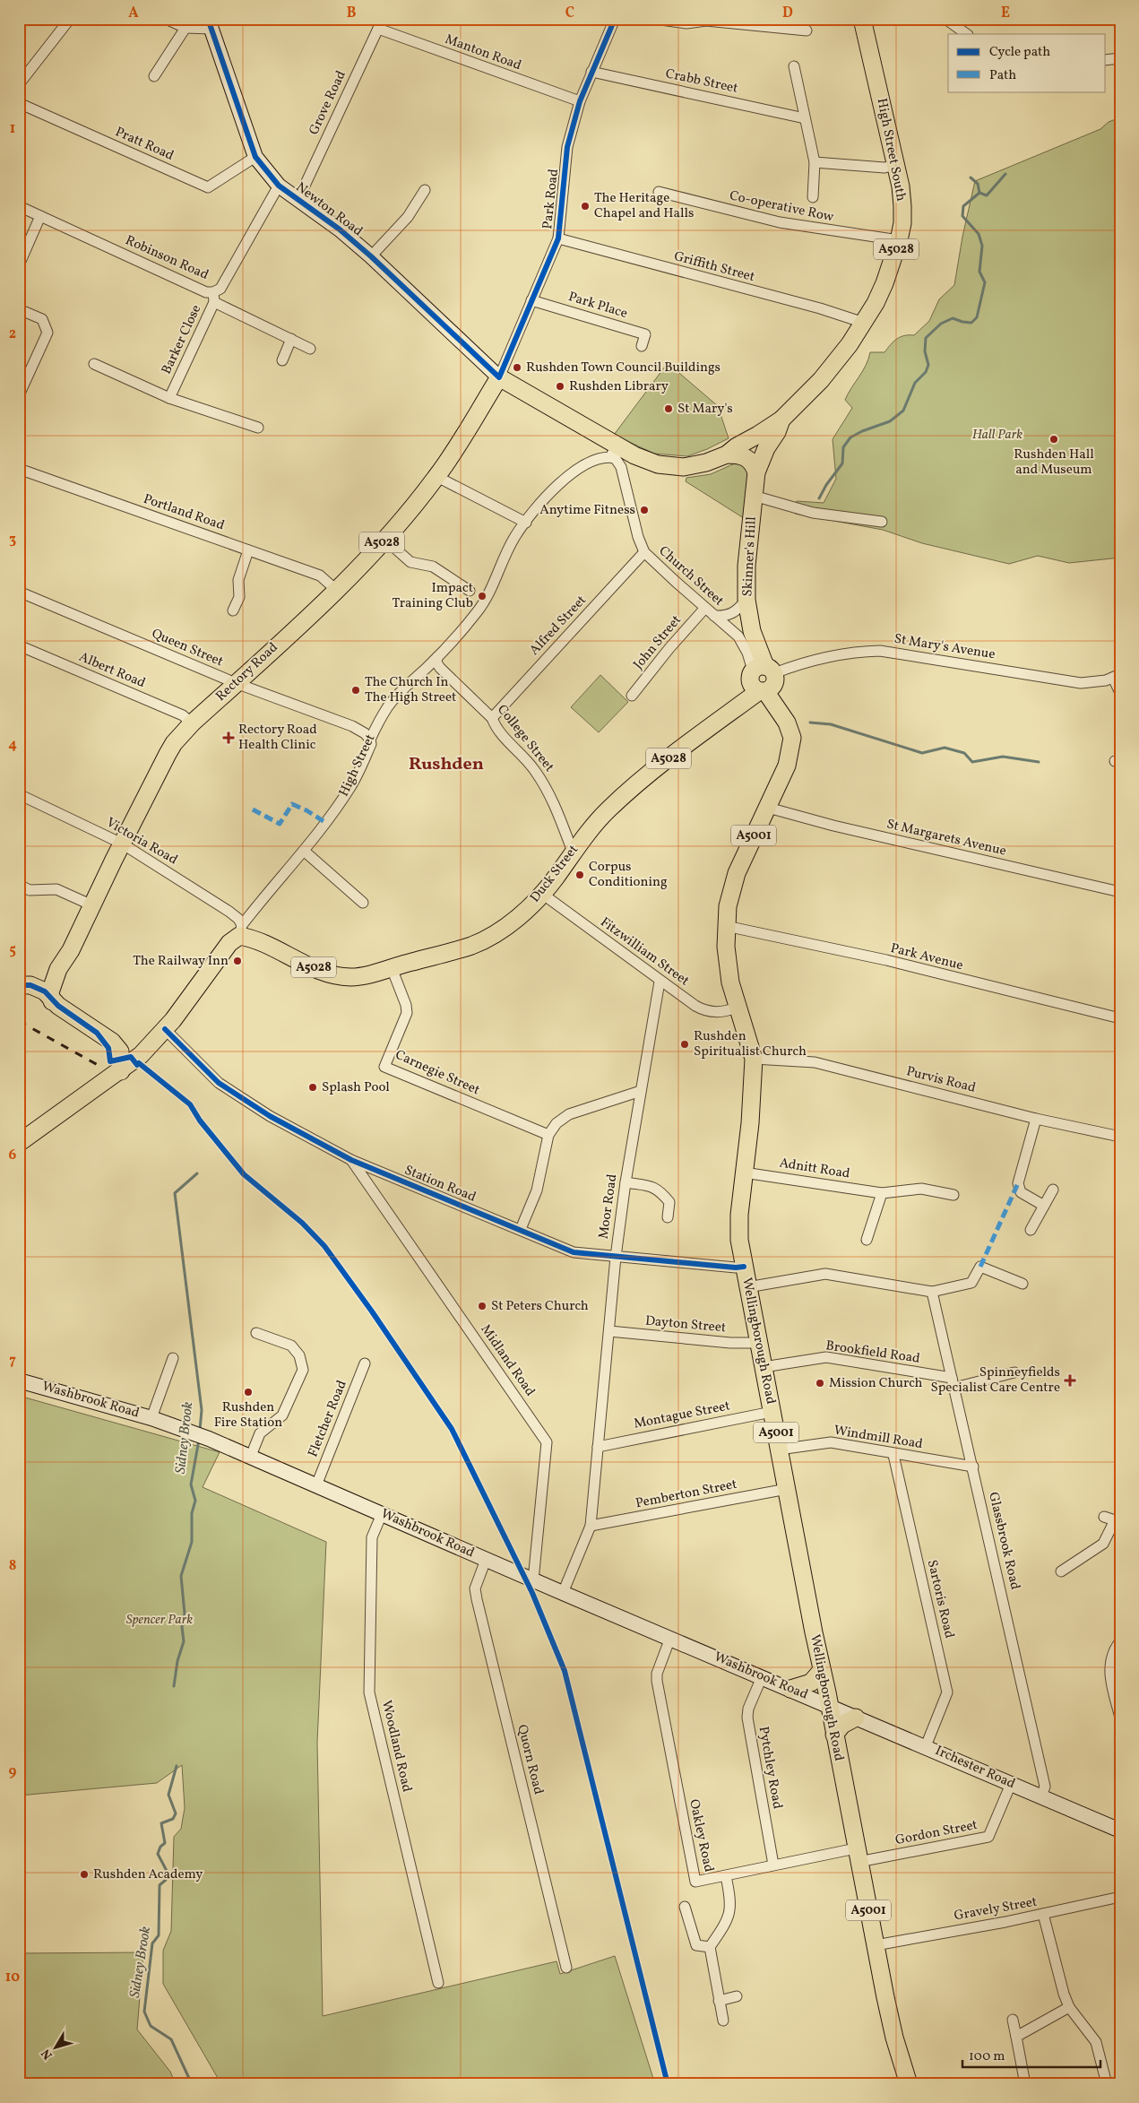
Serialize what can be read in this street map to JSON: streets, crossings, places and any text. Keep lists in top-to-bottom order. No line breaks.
{"streets":{"main road":["High Street South","Newton Road","A5028","Skinner's Hill","Rectory Road","High Street","A5001","Duck Street","Wellingborough Road","Washbrook Road","Irchester Road"],"street":["Manton Road","Crabb Street","Grove Road","Pratt Road","Park Road","Co-operative Row","Robinson Road","Griffith Street","Park Place","Barker Close","Portland Road","Church Street","Alfred Street","John Street","St Mary's Avenue","Queen Street","Albert Road","College Street","St Margarets Avenue","Victoria Road","Fitzwilliam Street","Park Avenue","Carnegie Street","Purvis Road","Adnitt Road","Station Road","Moor Road","Dayton Street","Brookfield Road","Midland Road","Montague Street","Fletcher Road","Windmill Road","Pemberton Street","Glassbrook Road","Sartoris Road","Woodland Road","Quorn Road","Pytchley Road","Gordon Street","Oakley Road","Gravely Street"]},"crossings":[["Manton Road","Grove Road"],["Manton Road","Park Road"],["Crabb Street","Park Road"],["Grove Road","Newton Road"],["Pratt Road","Newton Road"],["High Street South","Co-operative Row"],["High Street South","A5028"],["High Street South","Griffith Street"],["High Street South","Skinner's Hill"],["Park Road","Newton Road"],["Park Road","Griffith Street"],["Park Road","Park Place"],["Park Road","Rectory Road"],["Newton Road","A5028"],["Newton Road","Robinson Road"],["Newton Road","Church Street"],["Newton Road","Rectory Road"],["A5028","Skinner's Hill"],["A5028","Church Street"],["A5028","St Mary's Avenue"],["A5028","Duck Street"],["A5028","Wellingborough Road"],["Robinson Road","Barker Close"],["Portland Road","Rectory Road"],["Skinner's Hill","Church Street"],["Skinner's Hill","St Mary's Avenue"],["Church Street","Alfred Street"],["Church Street","John Street"],["Church Street","St Mary's Avenue"],["Church Street","High Street"],["Alfred Street","College Street"],["Queen Street","Rectory Road"],["Queen Street","High Street"],["Albert Road","Rectory Road"],["Rectory Road","Victoria Road"],["College Street","High Street"],["College Street","Duck Street"],["High Street","Victoria Road"],["High Street","Duck Street"],["High Street","Station Road"],["St Margarets Avenue","Wellingborough Road"],["Victoria Road","Duck Street"],["Duck Street","Fitzwilliam Street"],["Duck Street","Carnegie Street"],["Duck Street","Wellingborough Road"],["Fitzwilliam Street","Moor Road"],["Fitzwilliam Street","Wellingborough Road"],["Park Avenue","Wellingborough Road"],["Purvis Road","Wellingborough Road"],["Adnitt Road","Wellingborough Road"],["Station Road","Moor Road"],["Station Road","Wellingborough Road"],["Station Road","Midland Road"],["Moor Road","Dayton Street"],["Moor Road","Washbrook Road"],["Moor Road","Montague Street"],["Moor Road","Pemberton Street"],["Dayton Street","Wellingborough Road"],["Wellingborough Road","Brookfield Road"],["Wellingborough Road","Washbrook Road"],["Wellingborough Road","Montague Street"],["Wellingborough Road","Windmill Road"],["Wellingborough Road","Pemberton Street"],["Wellingborough Road","Irchester Road"],["Wellingborough Road","Gordon Street"],["Wellingborough Road","Oakley Road"],["Wellingborough Road","Gravely Street"],["Brookfield Road","Glassbrook Road"],["Midland Road","Washbrook Road"],["Washbrook Road","Fletcher Road"],["Washbrook Road","Woodland Road"],["Washbrook Road","Quorn Road"],["Washbrook Road","Pytchley Road"],["Washbrook Road","Irchester Road"],["Washbrook Road","Oakley Road"],["Windmill Road","Glassbrook Road"],["Windmill Road","Sartoris Road"],["Glassbrook Road","Irchester Road"],["Sartoris Road","Irchester Road"],["Pytchley Road","Oakley Road"],["Irchester Road","Gordon Street"],["Gordon Street","Oakley Road"]],"districts":["Rushden"],"water":["Sidney Brook"],"parks":["Hall Park","Spencer Park"],"places":{"other":["The Heritage Chapel and Halls","Rushden Town Council Buildings","Rushden Library","St Mary's","Rushden Hall and Museum","Anytime Fitness","Impact Training Club","The Church In The High Street","Corpus Conditioning","The Railway Inn","Rushden Spiritualist Church","Splash Pool","St Peters Church","Mission Church","Rushden Fire Station","Rushden Academy"],"health":["Rectory Road Health Clinic","Spinneyfields Specialist Care Centre"]},"legend":["Cycle path","Path"],"scale_bar":"100 m","north":"bottom left","grid":{"columns":["A","B","C","D","E"],"rows":["1","2","3","4","5","6","7","8","9","10"]}}
